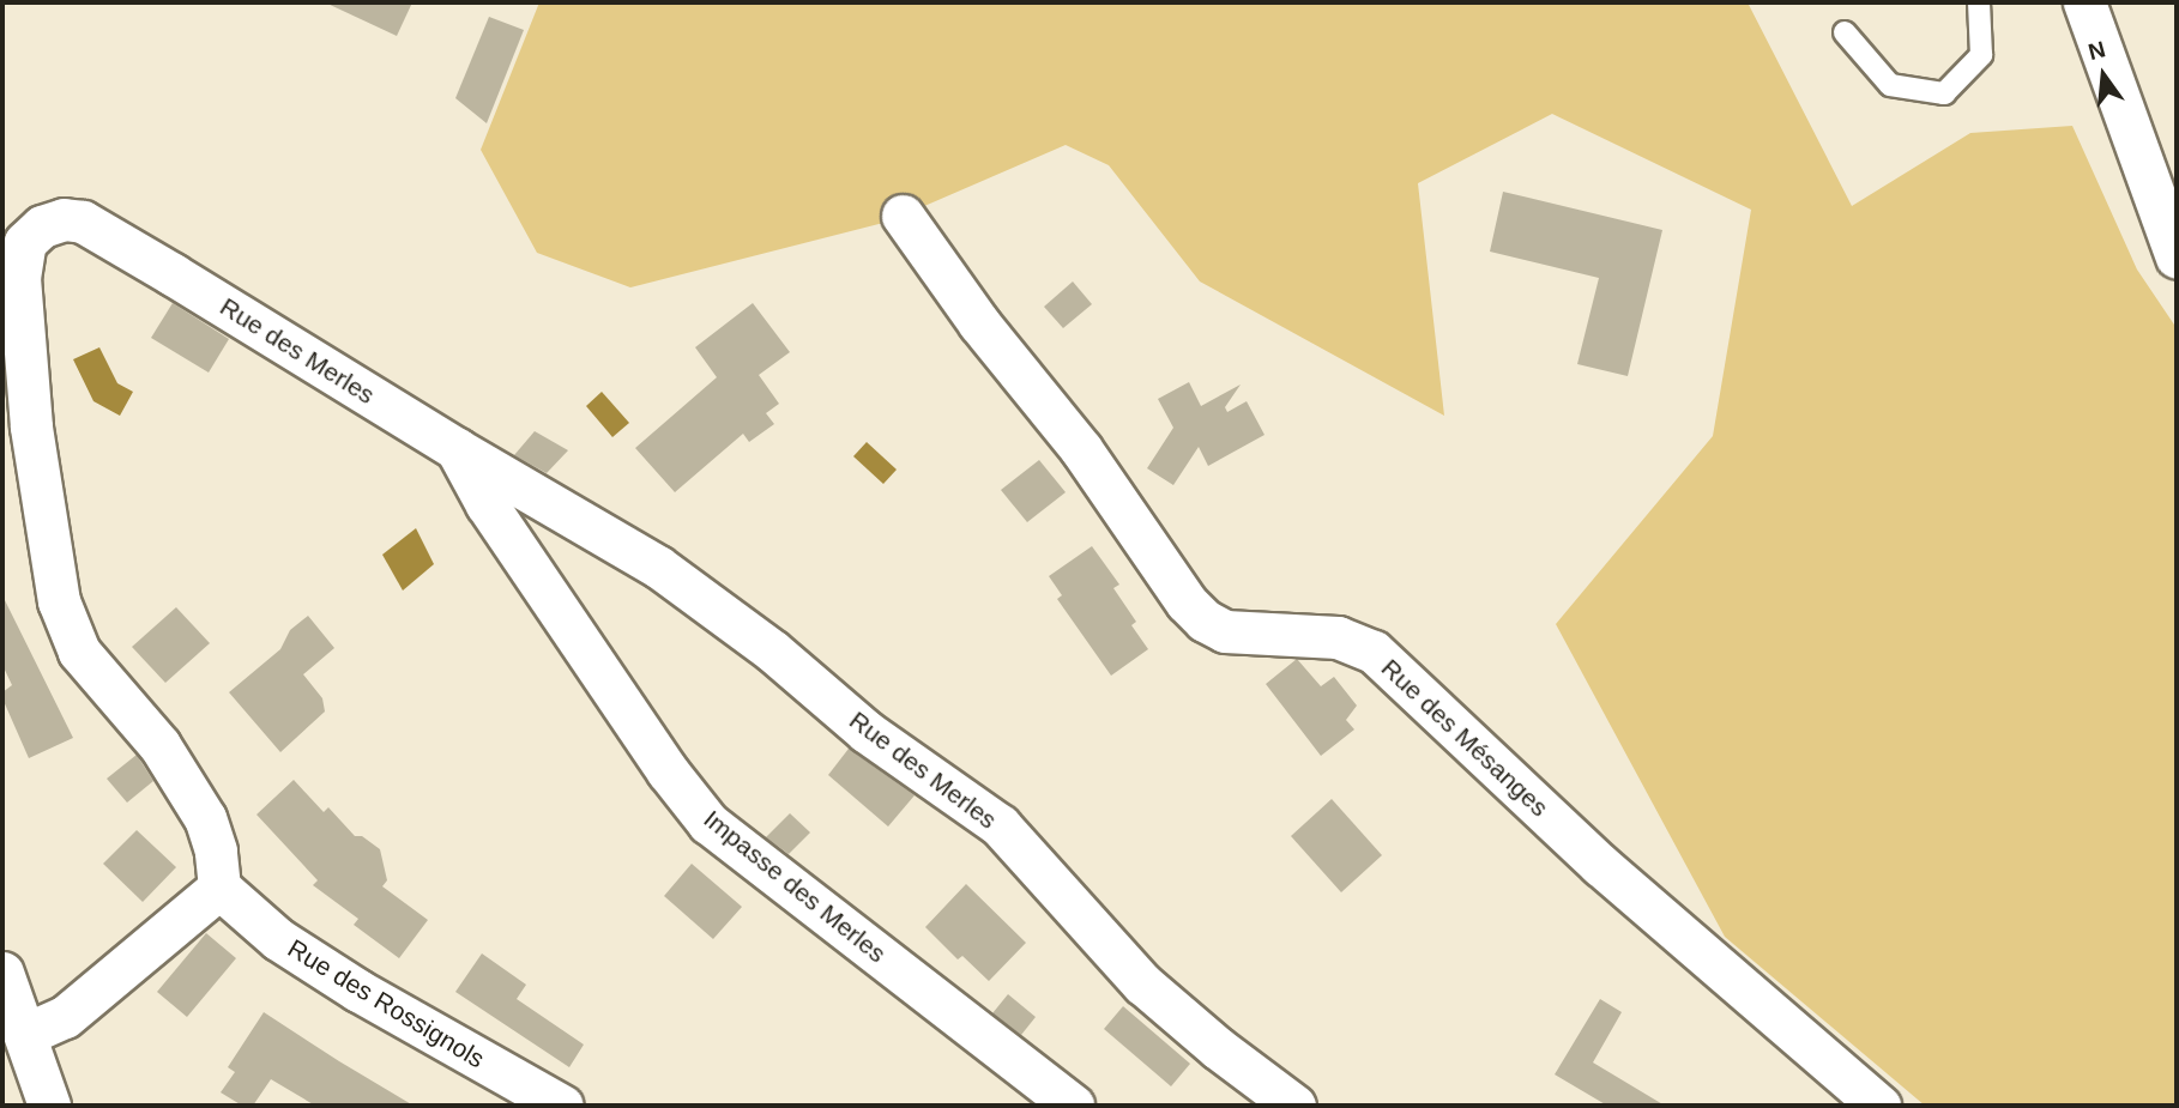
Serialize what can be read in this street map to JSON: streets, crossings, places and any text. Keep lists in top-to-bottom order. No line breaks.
{"streets":{"street":["Rue des Merles","Rue des Mésanges","Impasse des Merles","Rue des Rossignols"]},"crossings":[["Rue des Merles","Impasse des Merles"],["Rue des Merles","Rue des Rossignols"]],"north":"top"}
